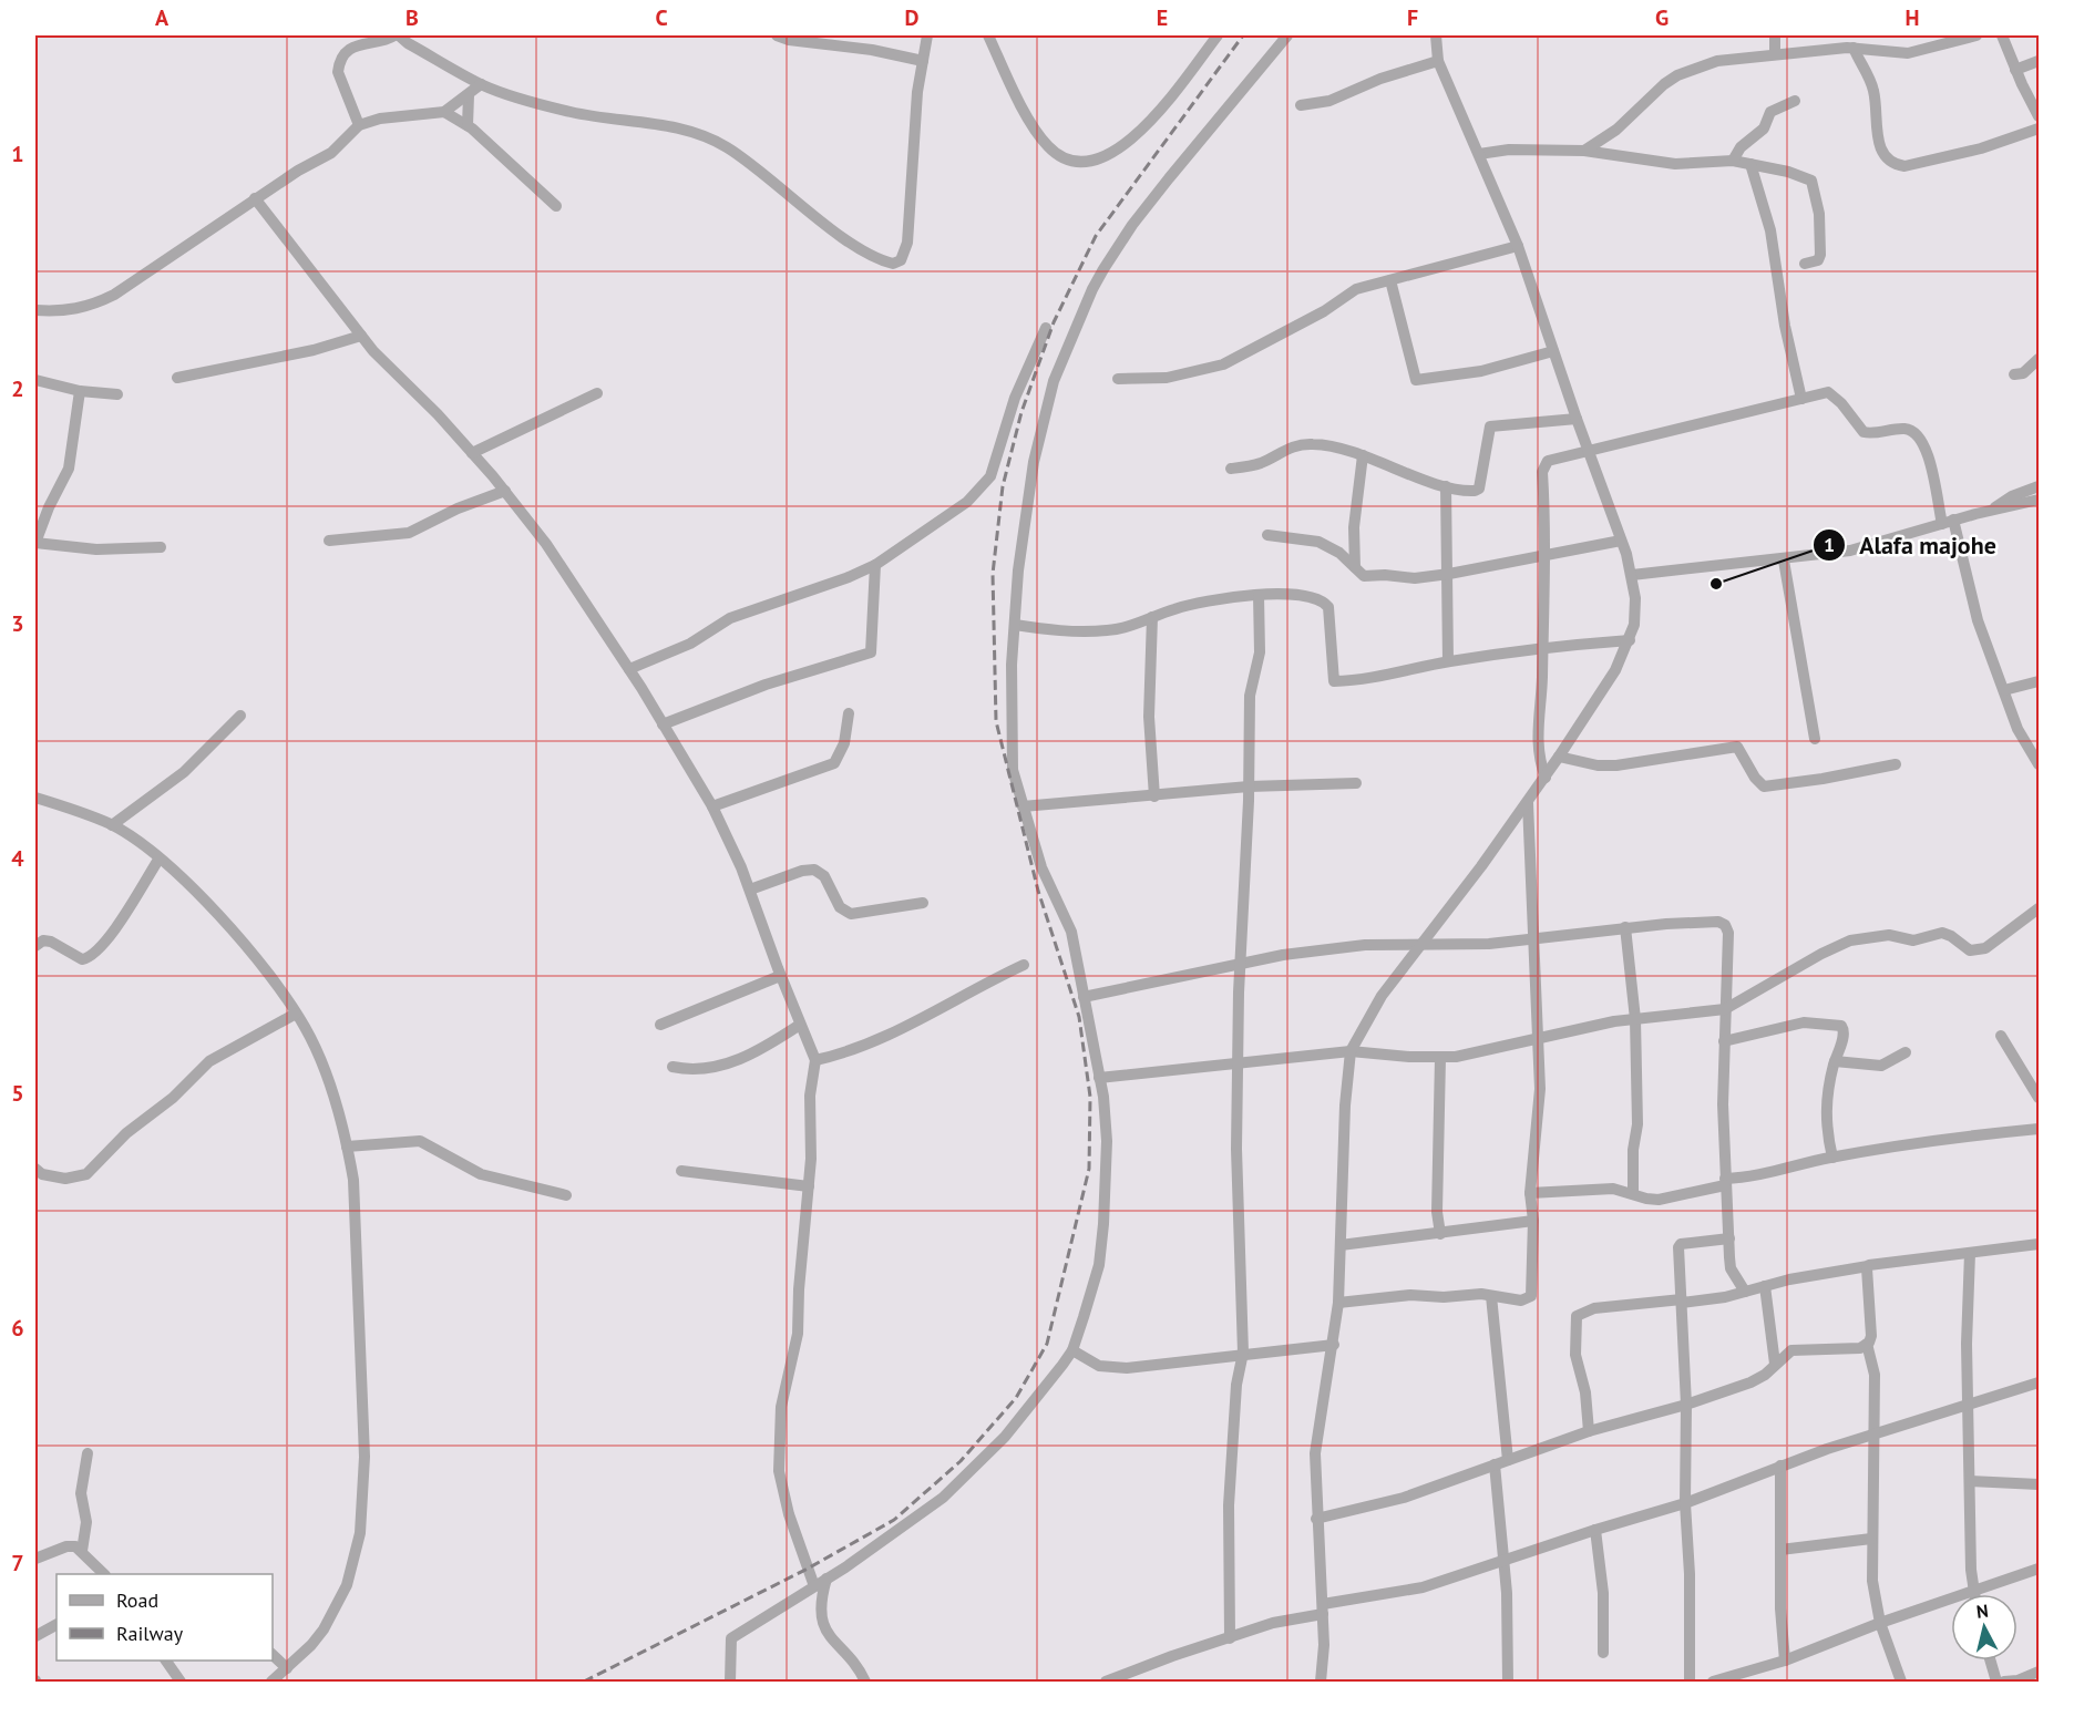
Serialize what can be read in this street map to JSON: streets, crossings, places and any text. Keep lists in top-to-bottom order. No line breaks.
{"places":["Alafa majohe"],"legend":["Road","Railway"],"north":"top","grid":{"columns":["A","B","C","D","E","F","G","H"],"rows":["1","2","3","4","5","6","7"]}}
